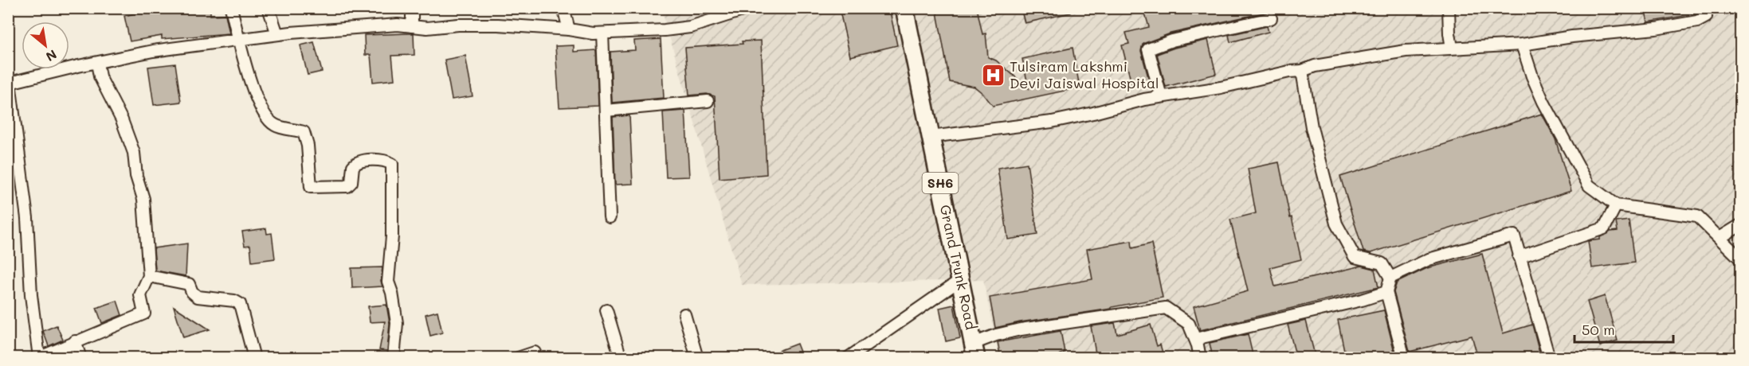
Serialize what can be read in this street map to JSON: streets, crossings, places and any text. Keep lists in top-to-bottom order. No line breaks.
{"streets":{"main road":["SH6","Grand Trunk Road"]},"places":{"hospital":["Tulsiram Lakshmi Devi Jaiswal Hospital"]},"scale_bar":"50 m","north":"bottom right"}
